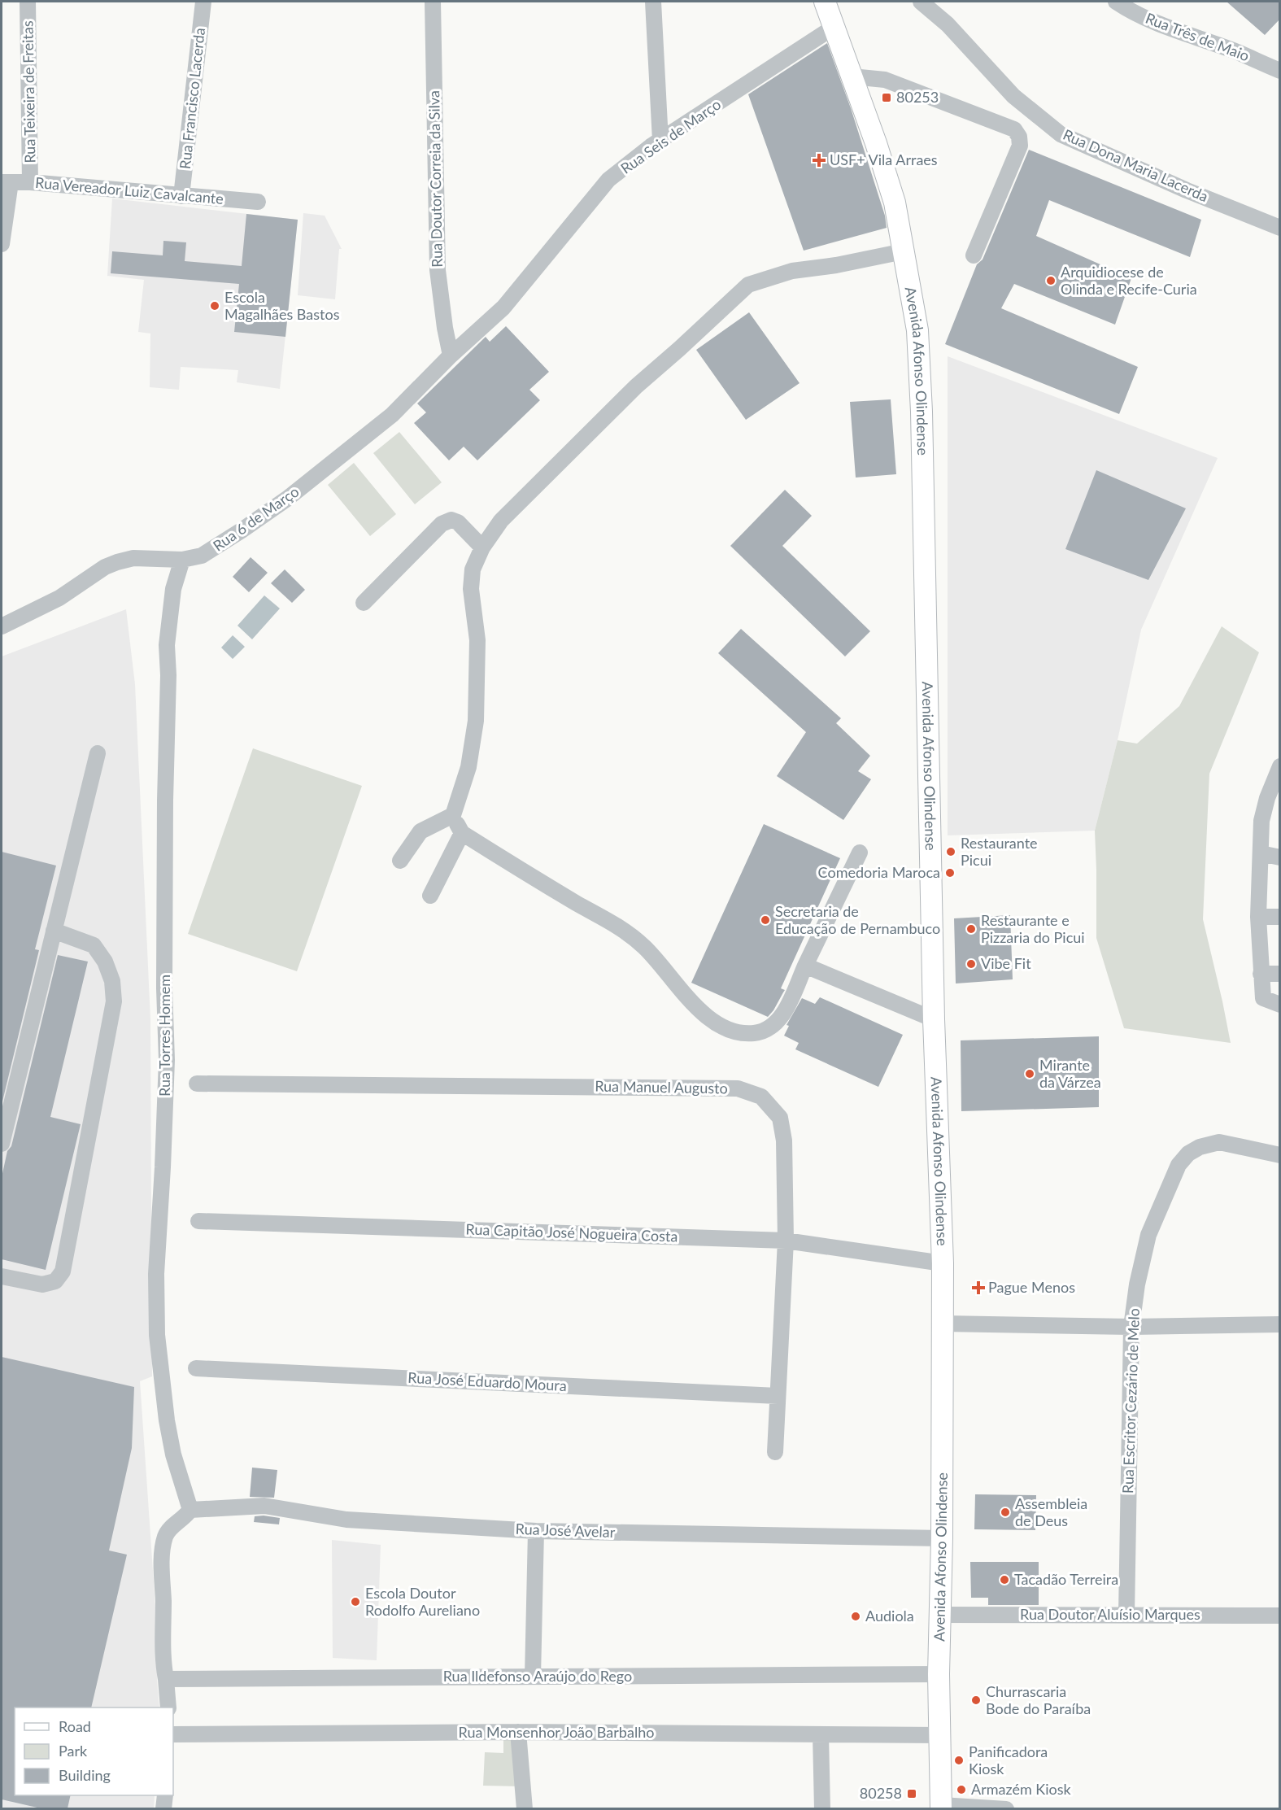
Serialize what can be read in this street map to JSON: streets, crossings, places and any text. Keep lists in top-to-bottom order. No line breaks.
{"streets":{"main road":["Avenida Afonso Olindense"],"street":["Rua Três de Maio","Rua Teixeira de Freitas","Rua Francisco Lacerda","Rua Seis de Março","Rua Dona Maria Lacerda","Rua Doutor Correia da Silva","Rua Vereador Luiz Cavalcante","Rua 6 de Março","Rua Torres Homem","Rua Manuel Augusto","Rua Capitão José Nogueira Costa","Rua José Eduardo Moura","Rua Escritor Cezário de Melo","Rua José Avelar","Rua Doutor Aluísio Marques","Rua Ildefonso Araújo do Rego","Rua Monsenhor João Barbalho"]},"crossings":[["Rua Teixeira de Freitas","Rua Vereador Luiz Cavalcante"],["Rua Francisco Lacerda","Rua Vereador Luiz Cavalcante"],["Rua Seis de Março","Rua Doutor Correia da Silva"],["Rua Seis de Março","Avenida Afonso Olindense"],["Rua Seis de Março","Rua 6 de Março"],["Rua Doutor Correia da Silva","Rua 6 de Março"],["Avenida Afonso Olindense","Rua Capitão José Nogueira Costa"],["Avenida Afonso Olindense","Rua José Avelar"],["Avenida Afonso Olindense","Rua Doutor Aluísio Marques"],["Avenida Afonso Olindense","Rua Ildefonso Araújo do Rego"],["Avenida Afonso Olindense","Rua Monsenhor João Barbalho"],["Rua 6 de Março","Rua Torres Homem"],["Rua Torres Homem","Rua José Avelar"],["Rua Manuel Augusto","Rua Capitão José Nogueira Costa"],["Rua Manuel Augusto","Rua José Eduardo Moura"],["Rua Escritor Cezário de Melo","Rua Doutor Aluísio Marques"]],"places":{"transit":["80253","80258"],"health":["USF+ Vila Arraes","Pague Menos"],"other":["Arquidiocese de Olinda e Recife-Curia","Escola Magalhães Bastos","Restaurante Picui","Comedoria Maroca","Secretaria de Educação de Pernambuco","Restaurante e Pizzaria do Picui","Vibe Fit","Mirante da Várzea","Assembleia de Deus","Tacadão Terreira","Escola Doutor Rodolfo Aureliano","Audiola","Churrascaria Bode do Paraíba","Panificadora Kiosk","Armazém Kiosk"]},"legend":["Road","Park","Building"]}
